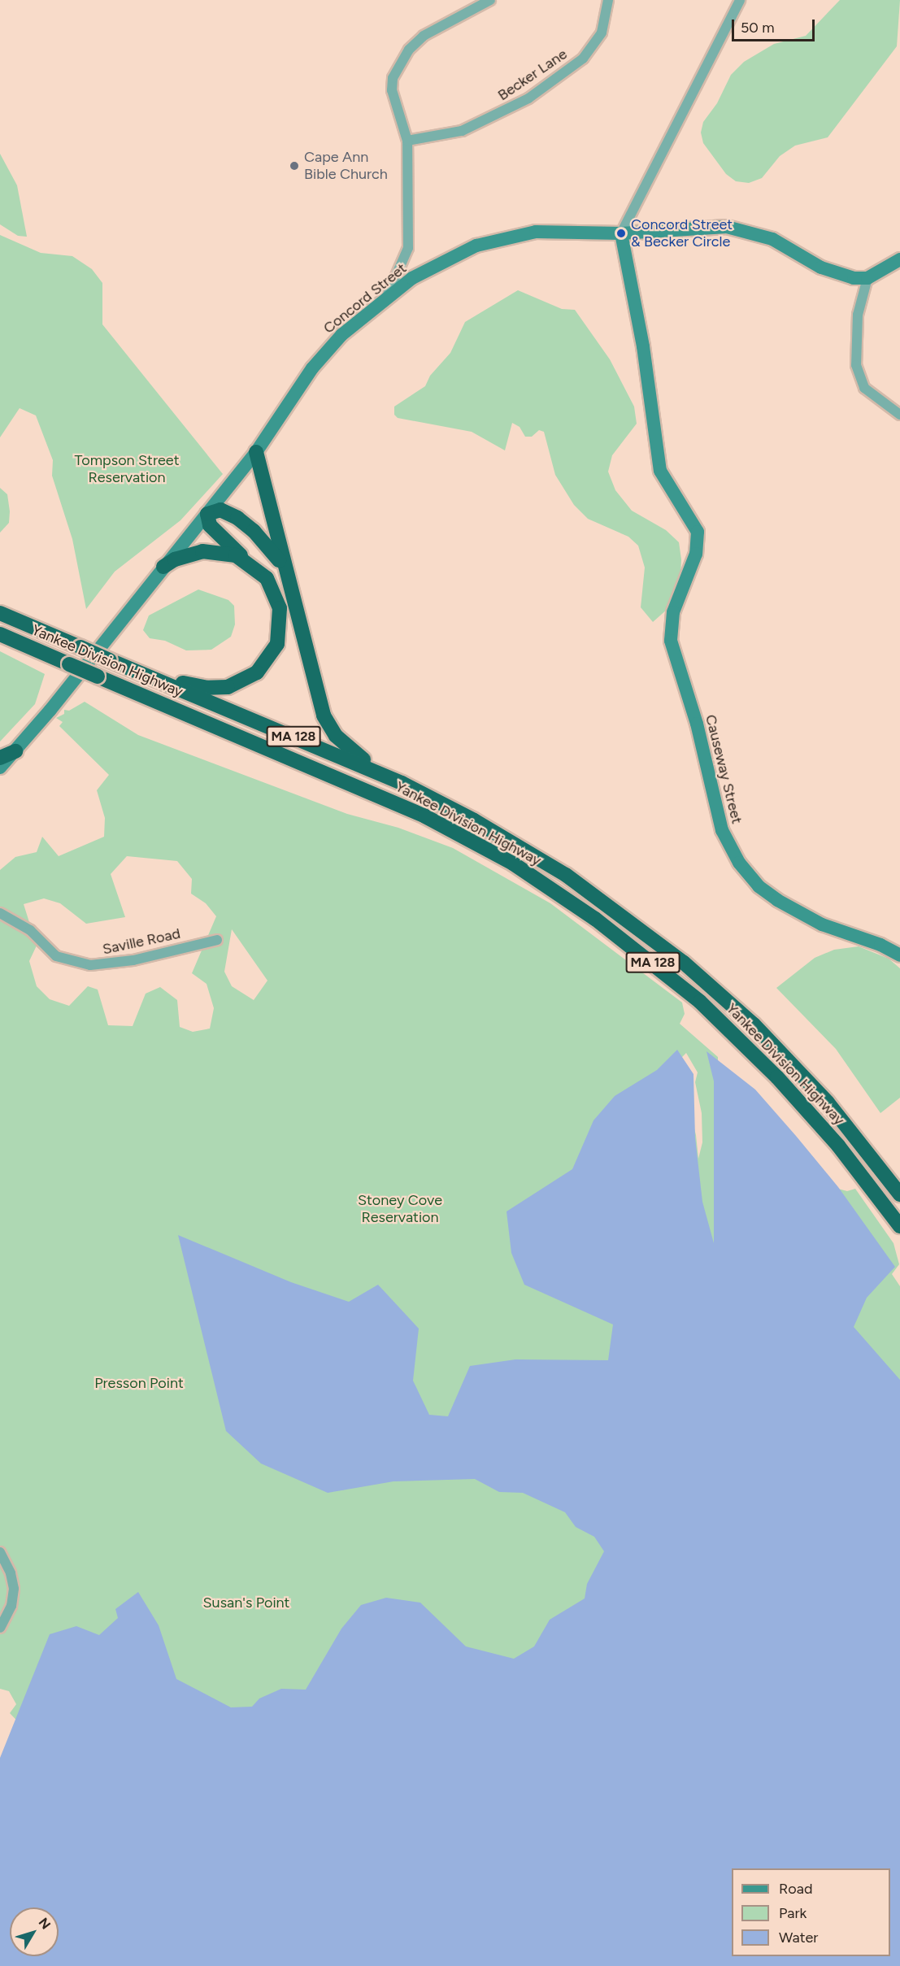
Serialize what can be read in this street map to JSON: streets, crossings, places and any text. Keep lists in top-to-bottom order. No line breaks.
{"streets":{"highway":["Yankee Division Highway","MA 128"],"street":["Becker Lane","Concord Street","Causeway Street","Saville Road"]},"crossings":[["Concord Street","Causeway Street"]],"parks":["Tompson Street Reservation","Stoney Cove Reservation","Presson Point","Susan's Point"],"places":["Cape Ann Bible Church","Concord Street & Becker Circle"],"legend":["Road","Park","Water"],"scale_bar":"50 m","north":"top right"}
